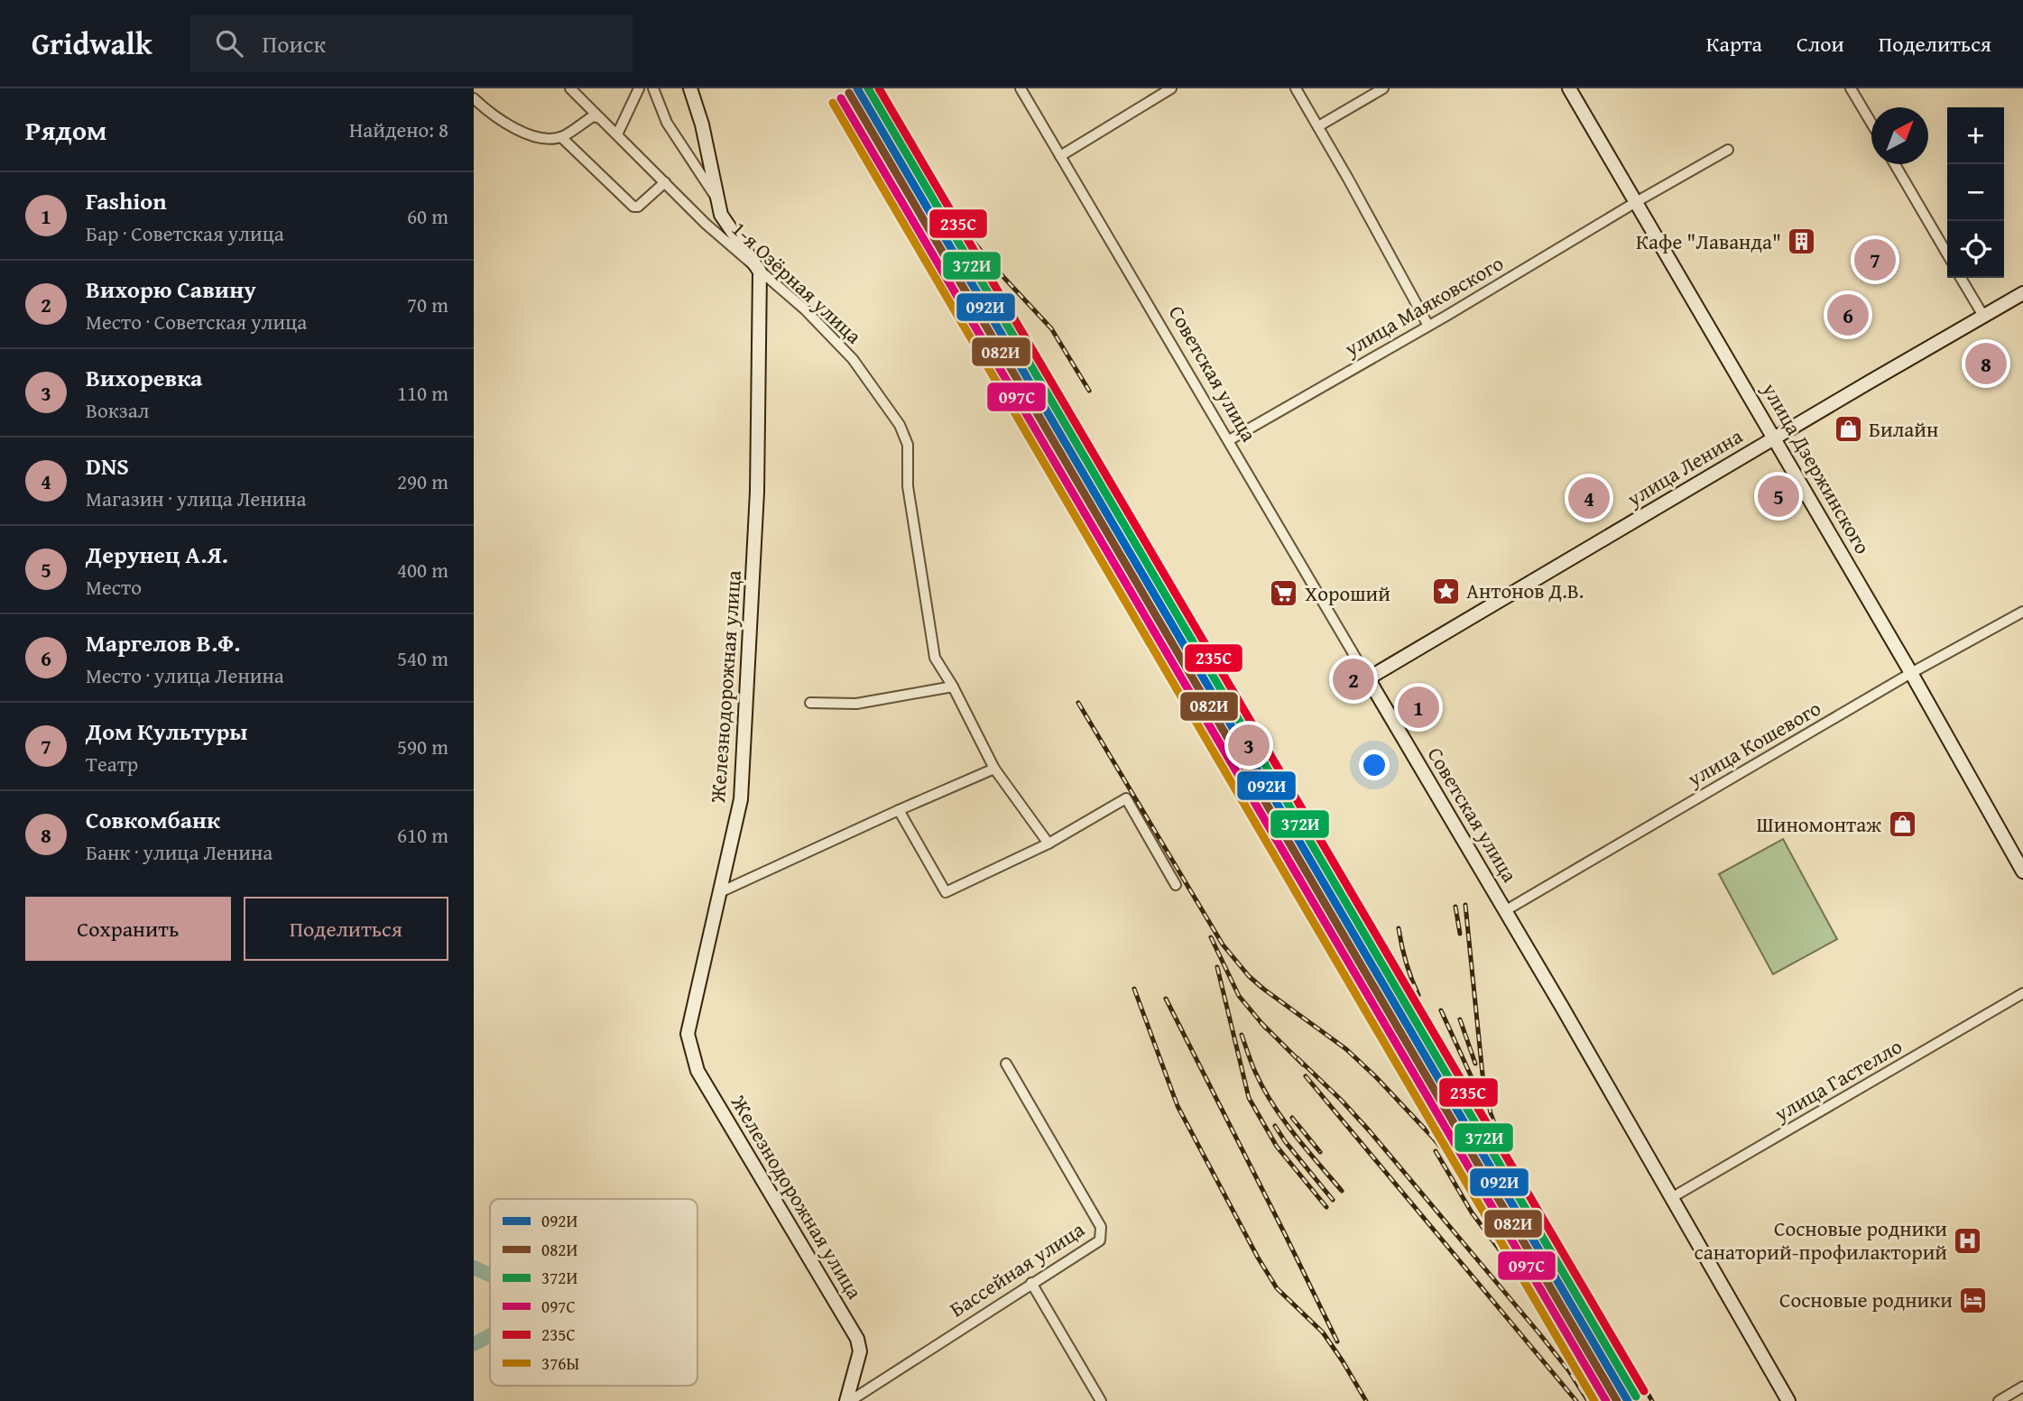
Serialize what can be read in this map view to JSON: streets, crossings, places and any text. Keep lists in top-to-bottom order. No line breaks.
{"streets":{"street":["1-я Озёрная улица","улица Маяковского","Советская улица","улица Ленина","улица Дзержинского","Железнодорожная улица","улица Кошевого","улица Гастелло","Бассейная улица"]},"crossings":[["1-я Озёрная улица","Железнодорожная улица"],["улица Маяковского","Советская улица"],["улица Маяковского","улица Дзержинского"],["Советская улица","улица Ленина"],["Советская улица","улица Кошевого"],["Советская улица","улица Гастелло"],["улица Ленина","улица Дзержинского"],["улица Дзержинского","улица Кошевого"],["Железнодорожная улица","Бассейная улица"]],"places":{"building":["Кафе \"Лаванда\""],"shop":["Билайн","Шиномонтаж"],"place":["Антонов Д.В."],"supermarket":["Хороший"],"hospital":["Сосновые родники санаторий-профилакторий"],"hotel":["Сосновые родники"]},"lines":["transit line 092И","transit line 372И","transit line 235С","transit line 082И","transit line 097С","transit line 376Ы"],"legend":["092И","082И","372И","097С","235С","376Ы"],"north":"top right","page":{"header":"Gridwalk","search":"Поиск","nav":["Карта","Слои","Поделиться"],"heading":["Рядом","Найдено: 8"],"map_buttons":["+","−"],"list":[{"mark":"1","name":"Fashion","note":"Бар · Советская улица","value":"60 m"},{"mark":"2","name":"Вихорю Савину","note":"Место · Советская улица","value":"70 m"},{"mark":"3","name":"Вихоревка","note":"Вокзал","value":"110 m"},{"mark":"4","name":"DNS","note":"Магазин · улица Ленина","value":"290 m"},{"mark":"5","name":"Дерунец А.Я.","note":"Место","value":"400 m"},{"mark":"6","name":"Маргелов В.Ф.","note":"Место · улица Ленина","value":"540 m"},{"mark":"7","name":"Дом Культуры","note":"Театр","value":"590 m"},{"mark":"8","name":"Совкомбанк","note":"Банк · улица Ленина","value":"610 m"}],"pins":["7","6","8","5","4","2","1","3"],"buttons":["Сохранить","Поделиться"]}}
